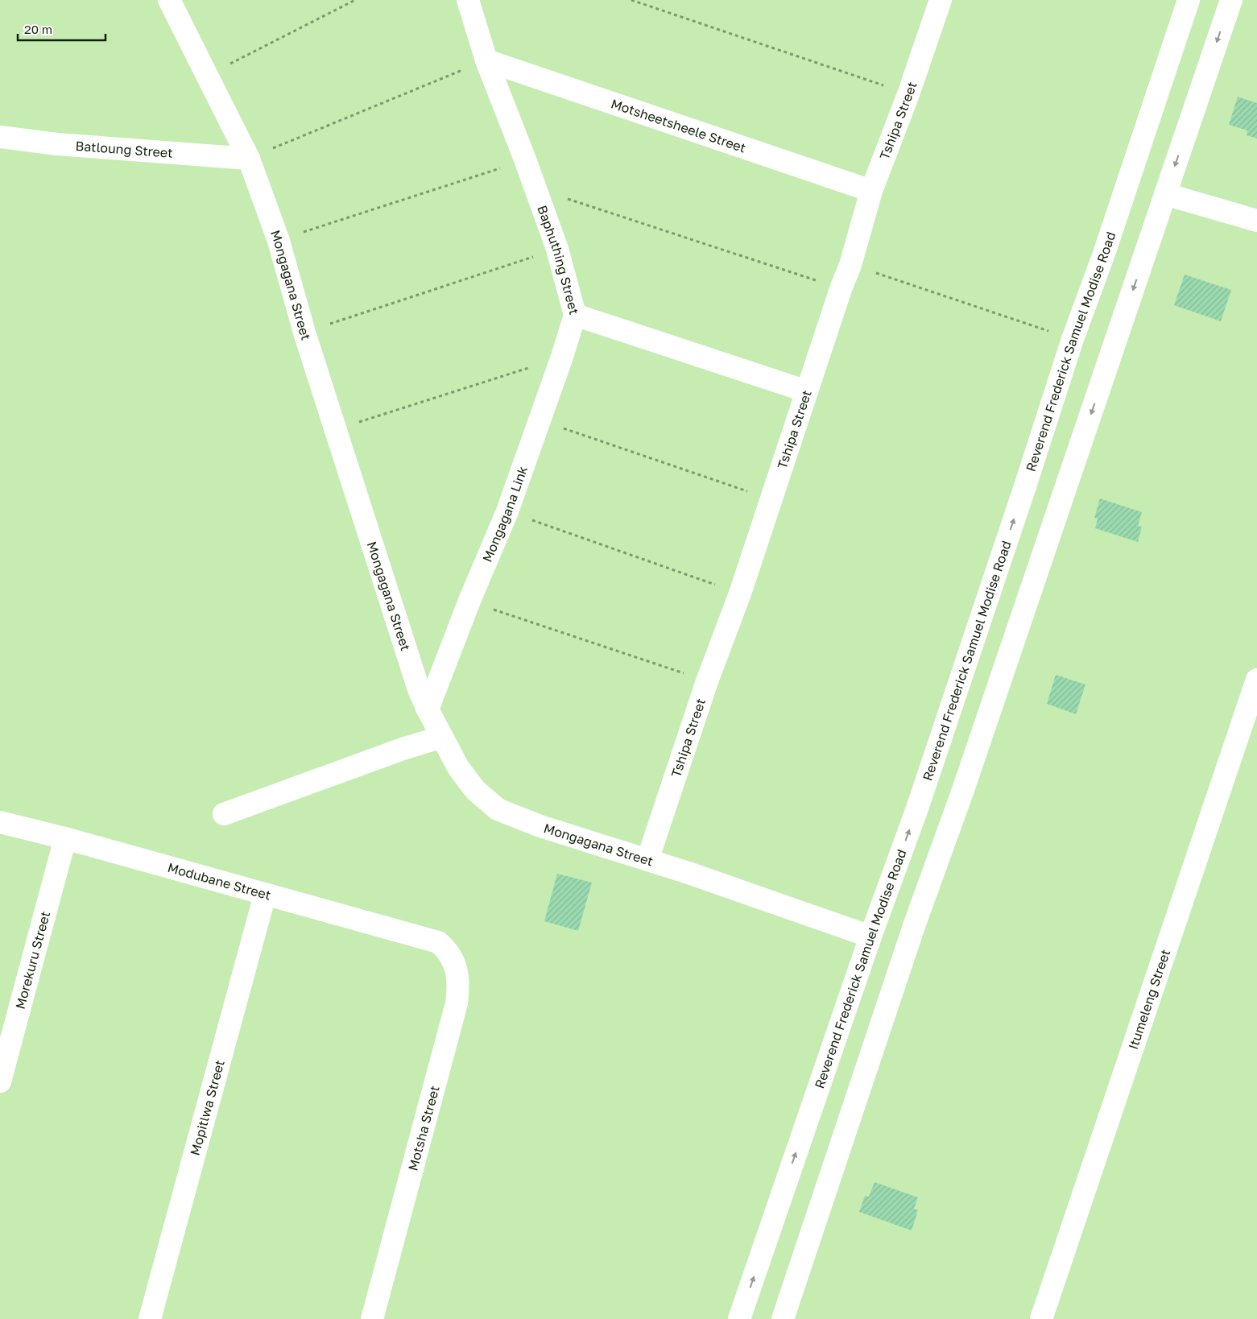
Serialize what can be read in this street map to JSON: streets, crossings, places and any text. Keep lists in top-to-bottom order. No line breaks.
{"streets":{"street":["Tshipa Street","Motsheetsheele Street","Batloung Street","Baphuthing Street","Mongagana Street","Reverend Frederick Samuel Modise Road","Mongagana Link","Modubane Street","Morekuru Street","Itumeleng Street","Mopitlwa Street","Motsha Street"]},"crossings":[["Tshipa Street","Motsheetsheele Street"],["Tshipa Street","Baphuthing Street"],["Tshipa Street","Mongagana Street"],["Motsheetsheele Street","Baphuthing Street"],["Batloung Street","Mongagana Street"],["Baphuthing Street","Mongagana Link"],["Mongagana Street","Reverend Frederick Samuel Modise Road"],["Mongagana Street","Mongagana Link"],["Modubane Street","Morekuru Street"],["Modubane Street","Mopitlwa Street"],["Modubane Street","Motsha Street"]],"scale_bar":"20 m"}
